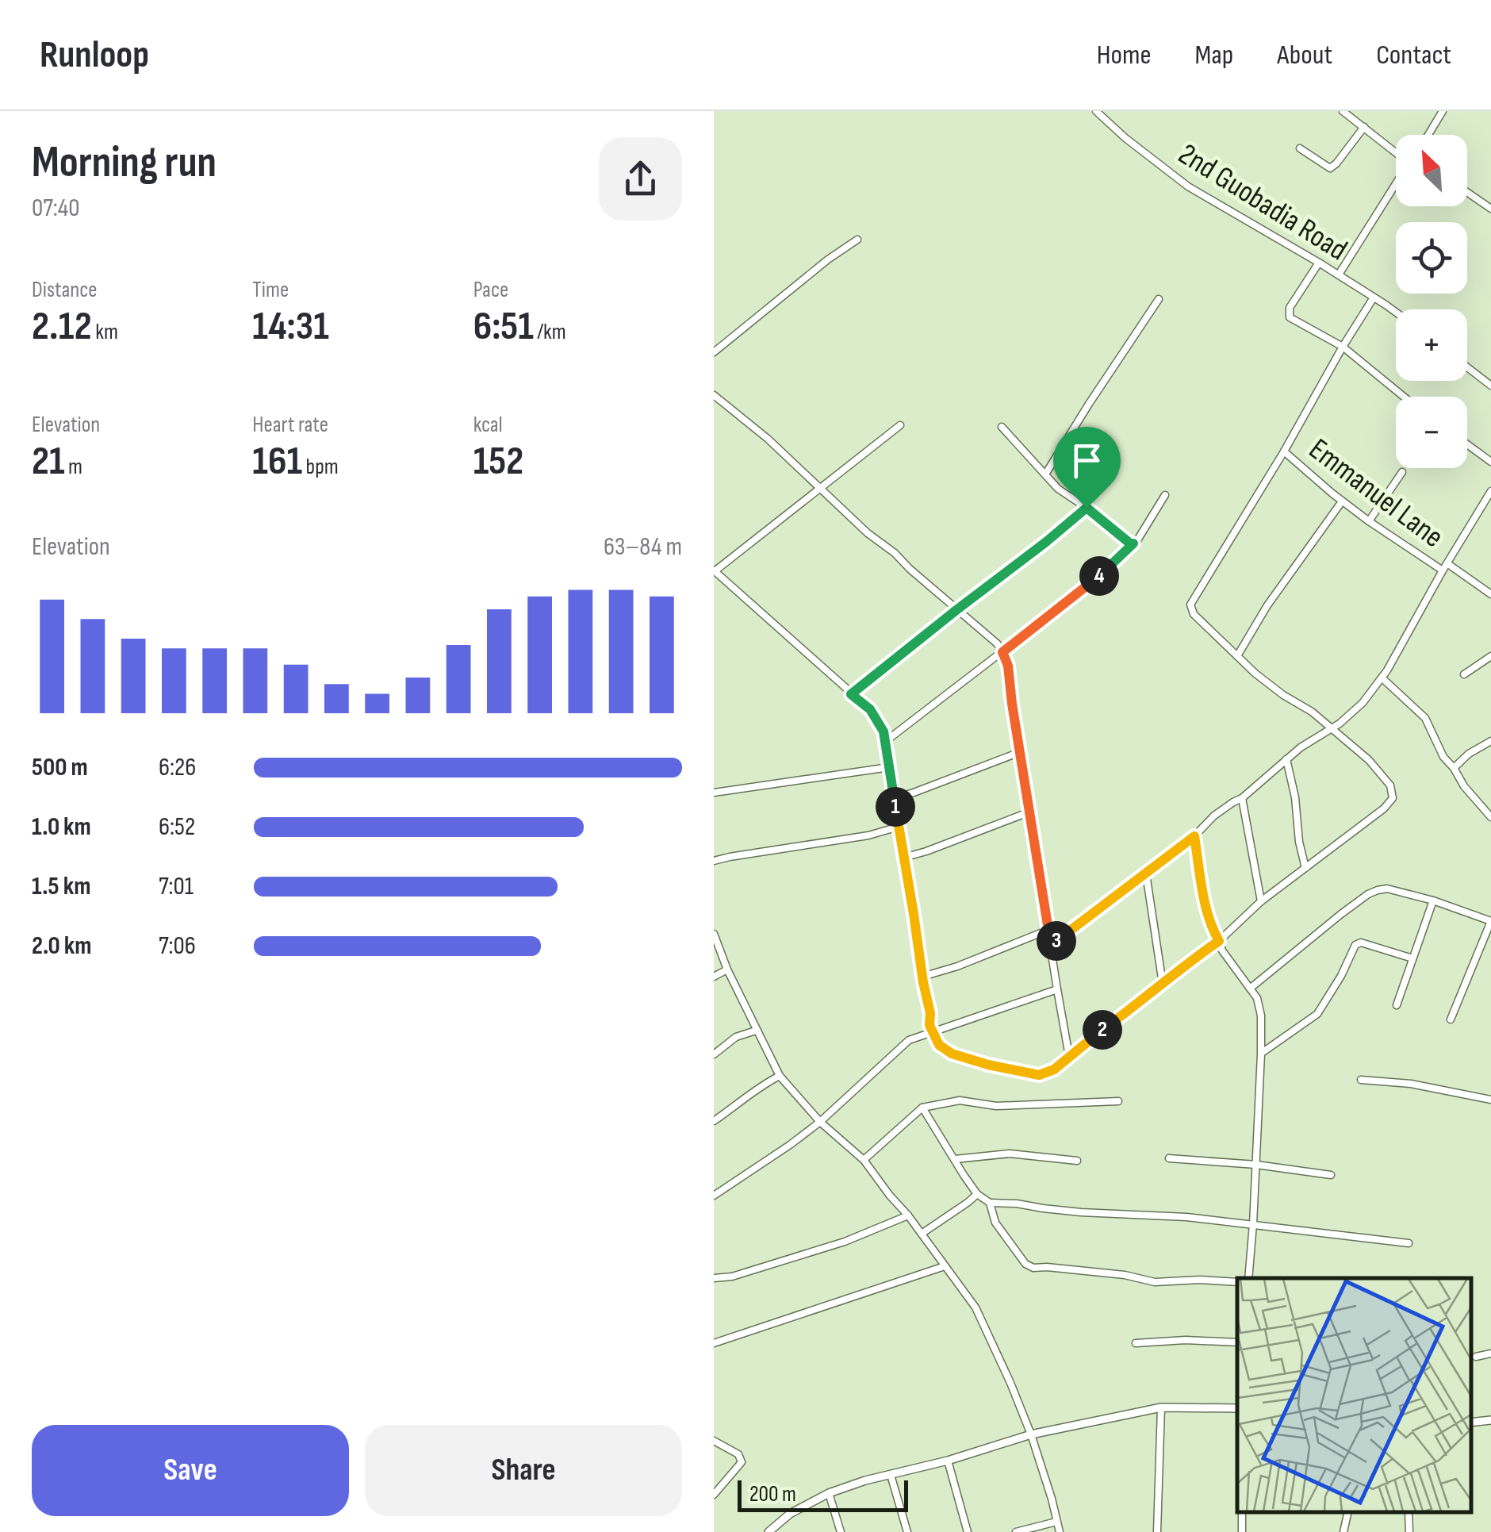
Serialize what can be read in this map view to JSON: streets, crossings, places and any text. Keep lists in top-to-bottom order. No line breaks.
{"streets":{"street":["2nd Guobadia Road","Emmanuel Lane"]},"scale_bar":"200 m","north":"top left","page":{"header":"Runloop","nav":["Home","Map","About","Contact"],"heading":["Morning run","07:40"],"map_buttons":["+","−"],"stats":[["Distance","2.12 km"],["Time","14:31"],["Pace","6:51 /km"],["Elevation","21 m"],["Heart rate","161 bpm"],["kcal","152"]],"chart":["Elevation","63–84 m"],"pins":["4","1","3","2"],"list":[{"name":"500 m","note":"6:26"},{"name":"1.0 km","note":"6:52"},{"name":"1.5 km","note":"7:01"},{"name":"2.0 km","note":"7:06"}],"buttons":["Save","Share"],"scale":"200 m"}}
